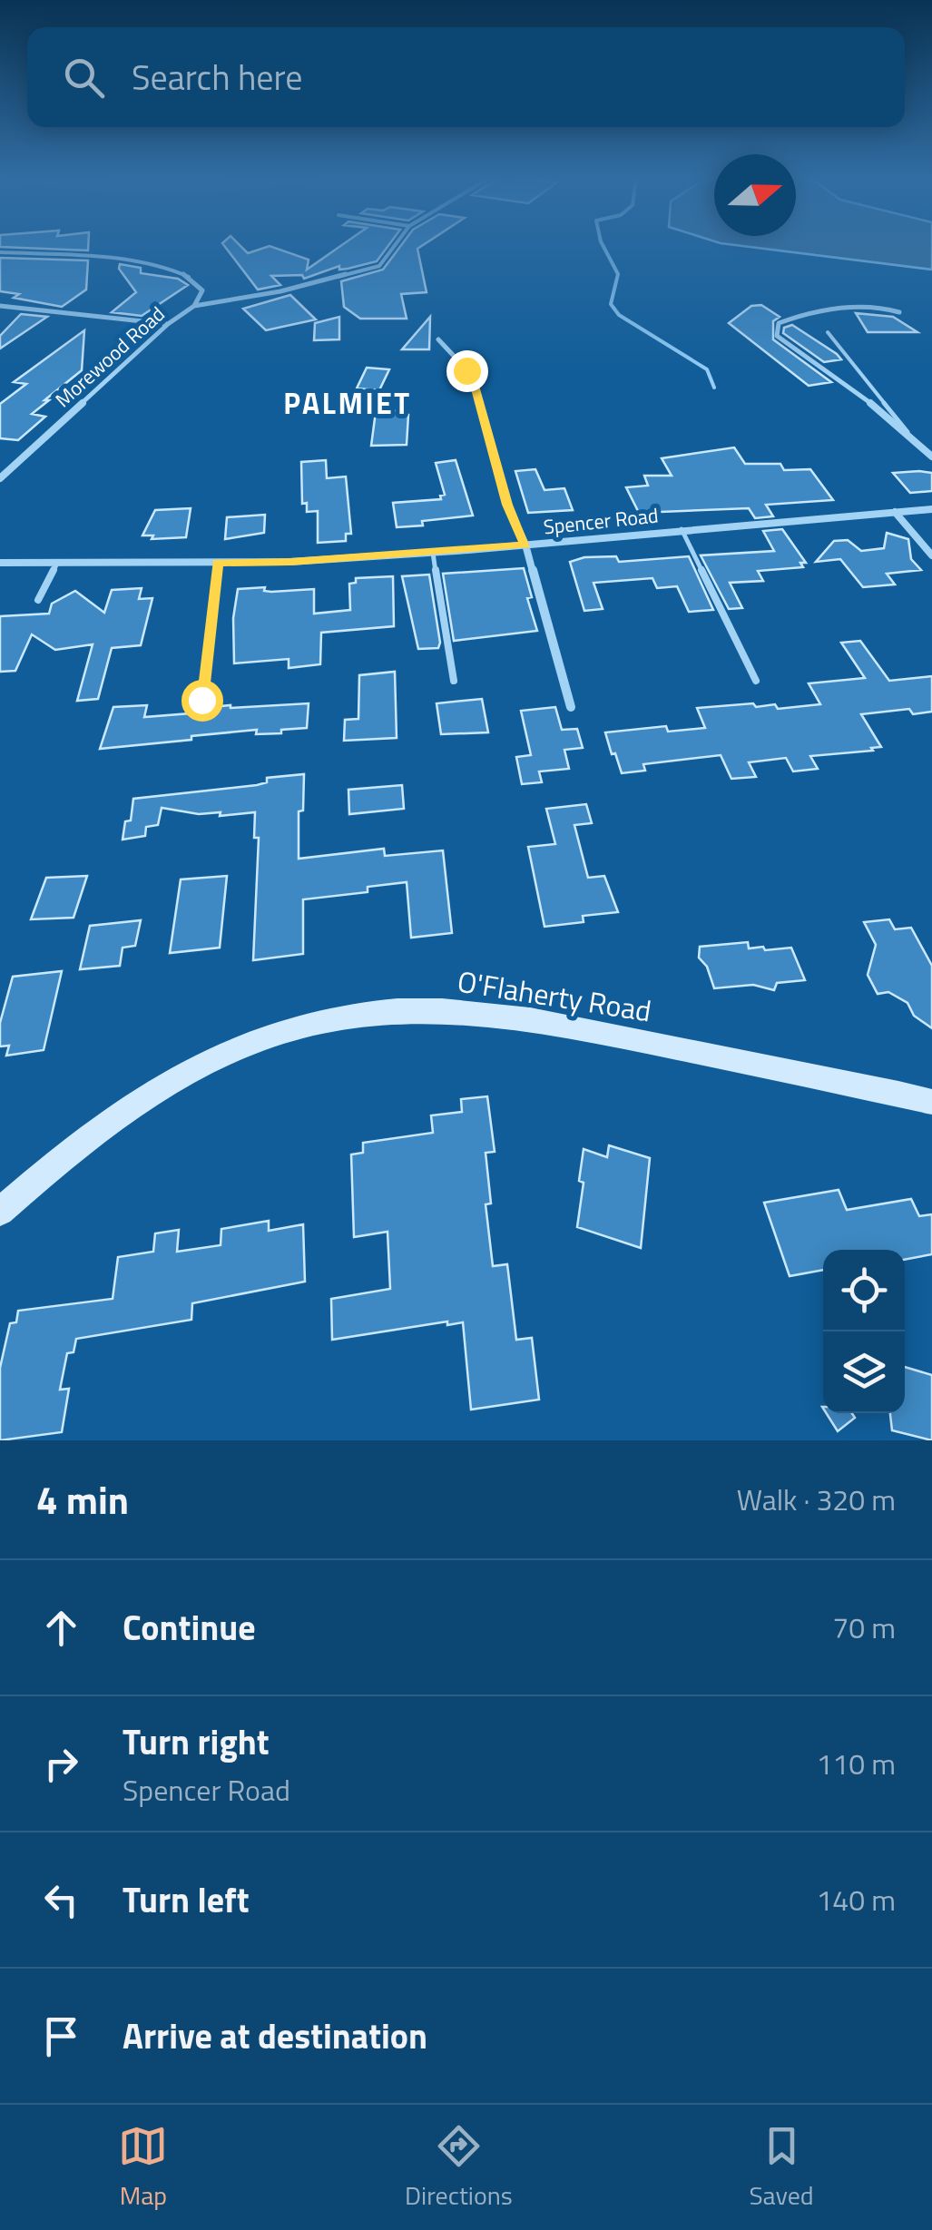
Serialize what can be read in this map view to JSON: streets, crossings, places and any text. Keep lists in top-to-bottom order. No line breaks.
{"streets":{"street":["Morewood Road","Spencer Road","O'Flaherty Road"]},"districts":["PALMIET"],"north":"right","page":{"search":"Search here","heading":["4 min","Walk · 320 m"],"list":[["Continue","70 m"],["Turn right","Spencer Road","110 m"],["Turn left","140 m"],"Arrive at destination"],"nav":["Map","Directions","Saved"]}}
